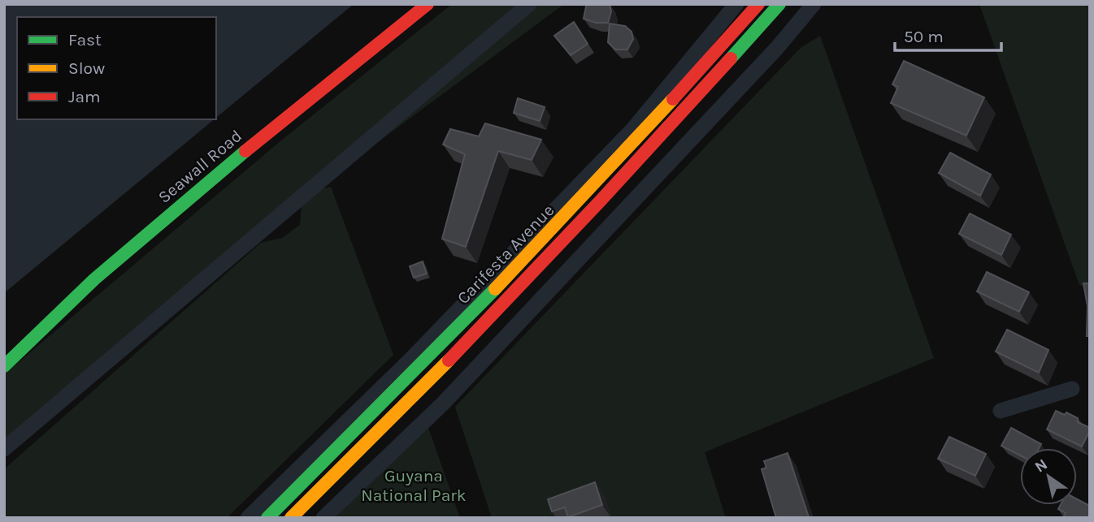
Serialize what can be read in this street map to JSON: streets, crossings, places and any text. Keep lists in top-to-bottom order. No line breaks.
{"streets":{"main road":["Seawall Road","Carifesta Avenue"]},"parks":["Guyana National Park"],"legend":["Fast","Slow","Jam"],"scale_bar":"50 m","north":"top left"}
